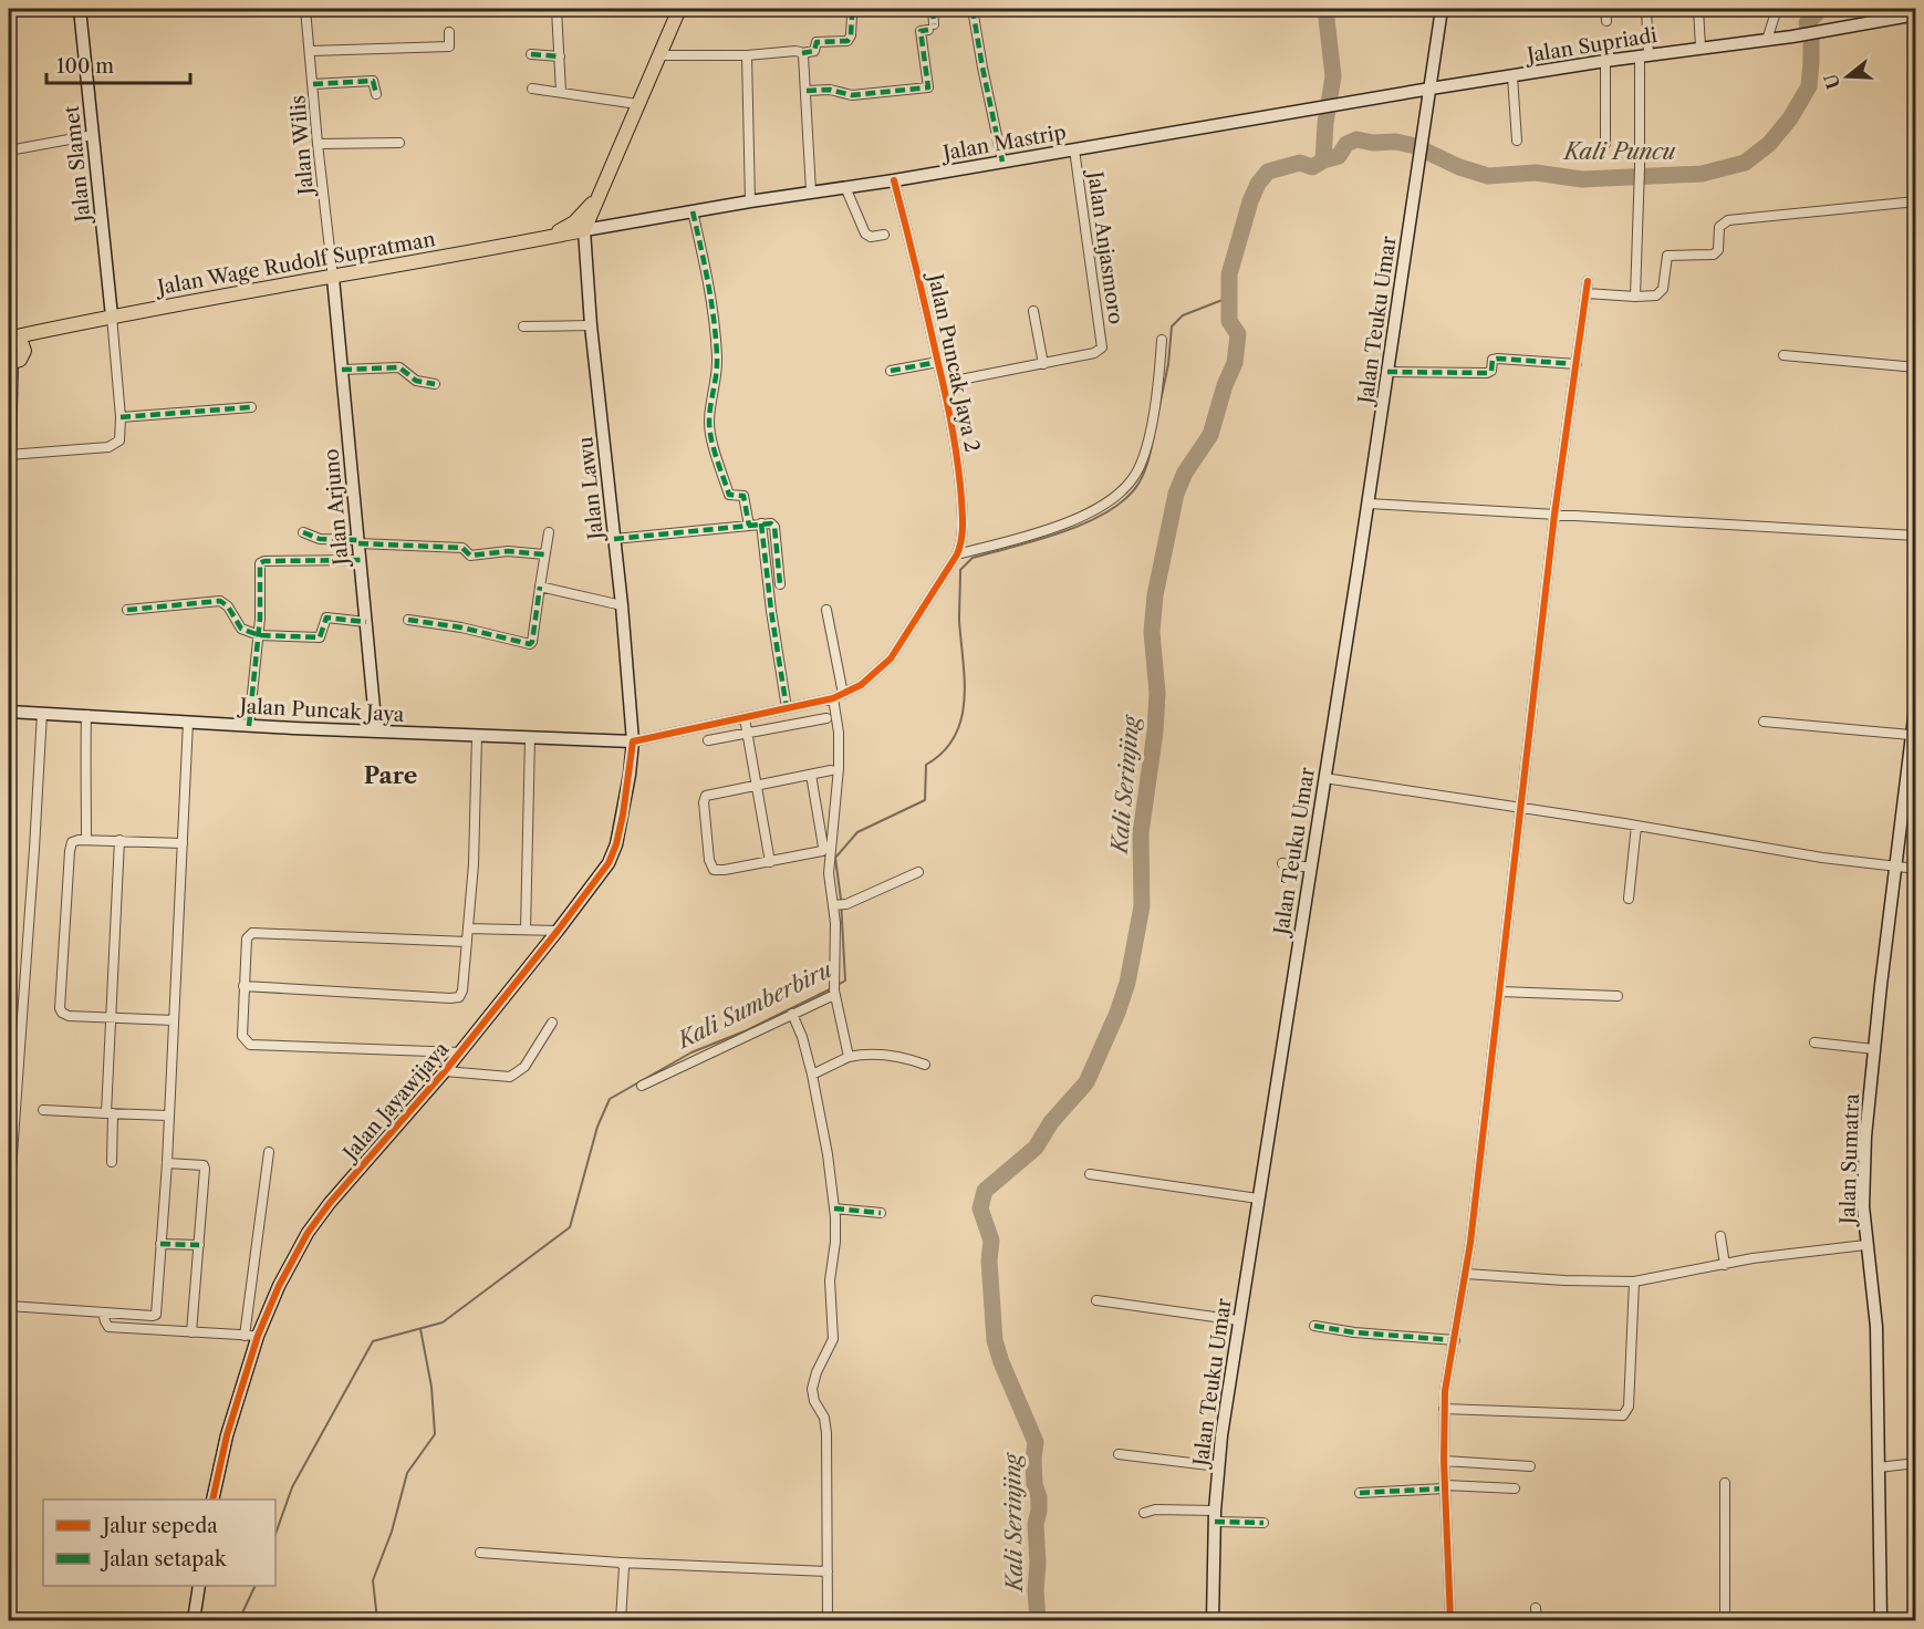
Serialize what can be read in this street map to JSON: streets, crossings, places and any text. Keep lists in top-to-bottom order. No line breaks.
{"streets":{"main road":["Jalan Supriadi","Jalan Mastrip","Jalan Slamet","Jalan Wage Rudolf Supratman","Jalan Teuku Umar","Jalan Lawu","Jalan Arjuno","Jalan Puncak Jaya","Jalan Jayawijaya","Jalan Sumatra"],"street":["Jalan Wilis","Jalan Anjasmoro","Jalan Puncak Jaya 2"]},"crossings":[["Jalan Supriadi","Jalan Mastrip"],["Jalan Supriadi","Jalan Teuku Umar"],["Jalan Mastrip","Jalan Anjasmoro"],["Jalan Mastrip","Jalan Wage Rudolf Supratman"],["Jalan Mastrip","Jalan Teuku Umar"],["Jalan Mastrip","Jalan Puncak Jaya 2"],["Jalan Mastrip","Jalan Lawu"],["Jalan Wilis","Jalan Wage Rudolf Supratman"],["Jalan Wilis","Jalan Arjuno"],["Jalan Slamet","Jalan Wage Rudolf Supratman"],["Jalan Anjasmoro","Jalan Puncak Jaya 2"],["Jalan Wage Rudolf Supratman","Jalan Lawu"],["Jalan Wage Rudolf Supratman","Jalan Arjuno"],["Jalan Puncak Jaya 2","Jalan Lawu"],["Jalan Puncak Jaya 2","Jalan Puncak Jaya"],["Jalan Puncak Jaya 2","Jalan Jayawijaya"],["Jalan Lawu","Jalan Puncak Jaya"],["Jalan Lawu","Jalan Jayawijaya"],["Jalan Arjuno","Jalan Puncak Jaya"],["Jalan Puncak Jaya","Jalan Jayawijaya"]],"districts":["Pare"],"water":["Kali Puncu","Kali Serinjing","Kali Sumberbiru"],"legend":["Jalur sepeda","Jalan setapak"],"scale_bar":"100 m","north":"left"}
